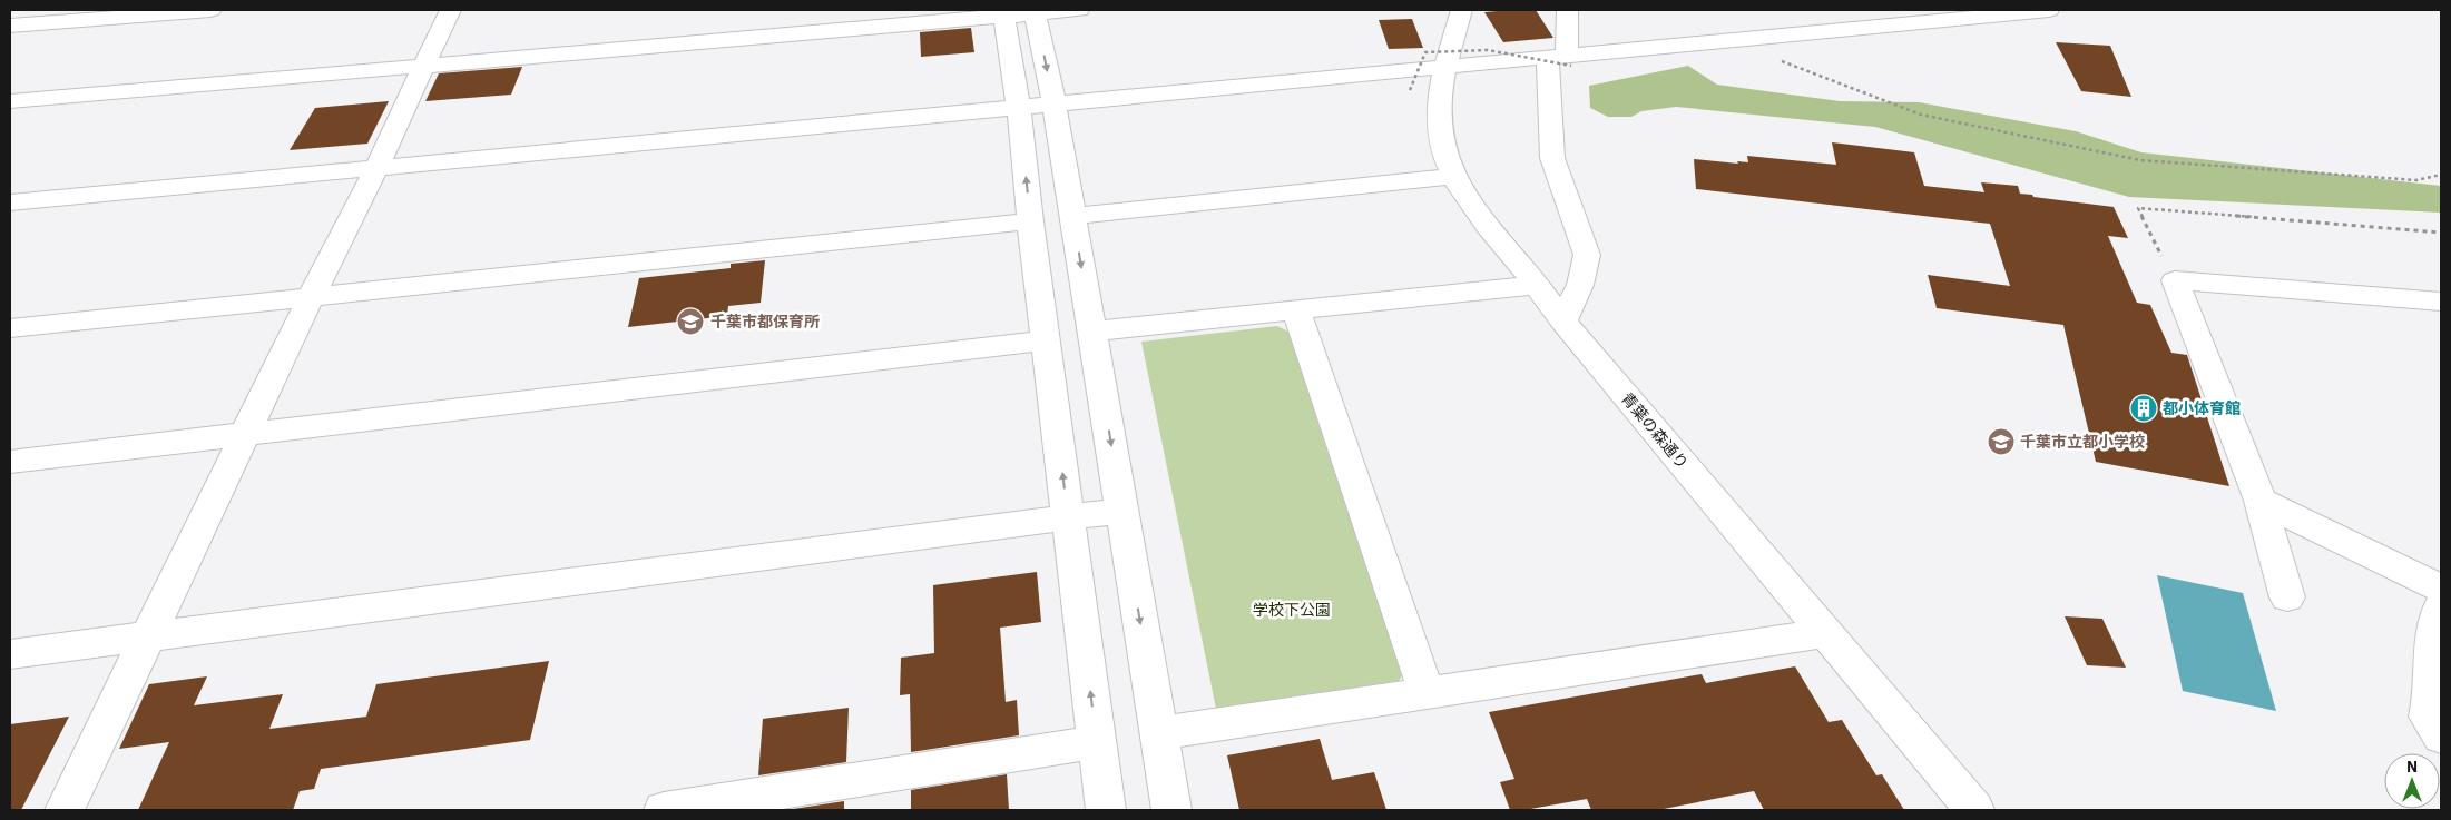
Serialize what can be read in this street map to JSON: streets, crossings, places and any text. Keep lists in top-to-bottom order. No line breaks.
{"streets":{"street":["青葉の森通り"]},"parks":["学校下公園"],"places":{"school or university":["千葉市都保育所","千葉市立都小学校"],"building":["都小体育館"]},"north":"top"}
